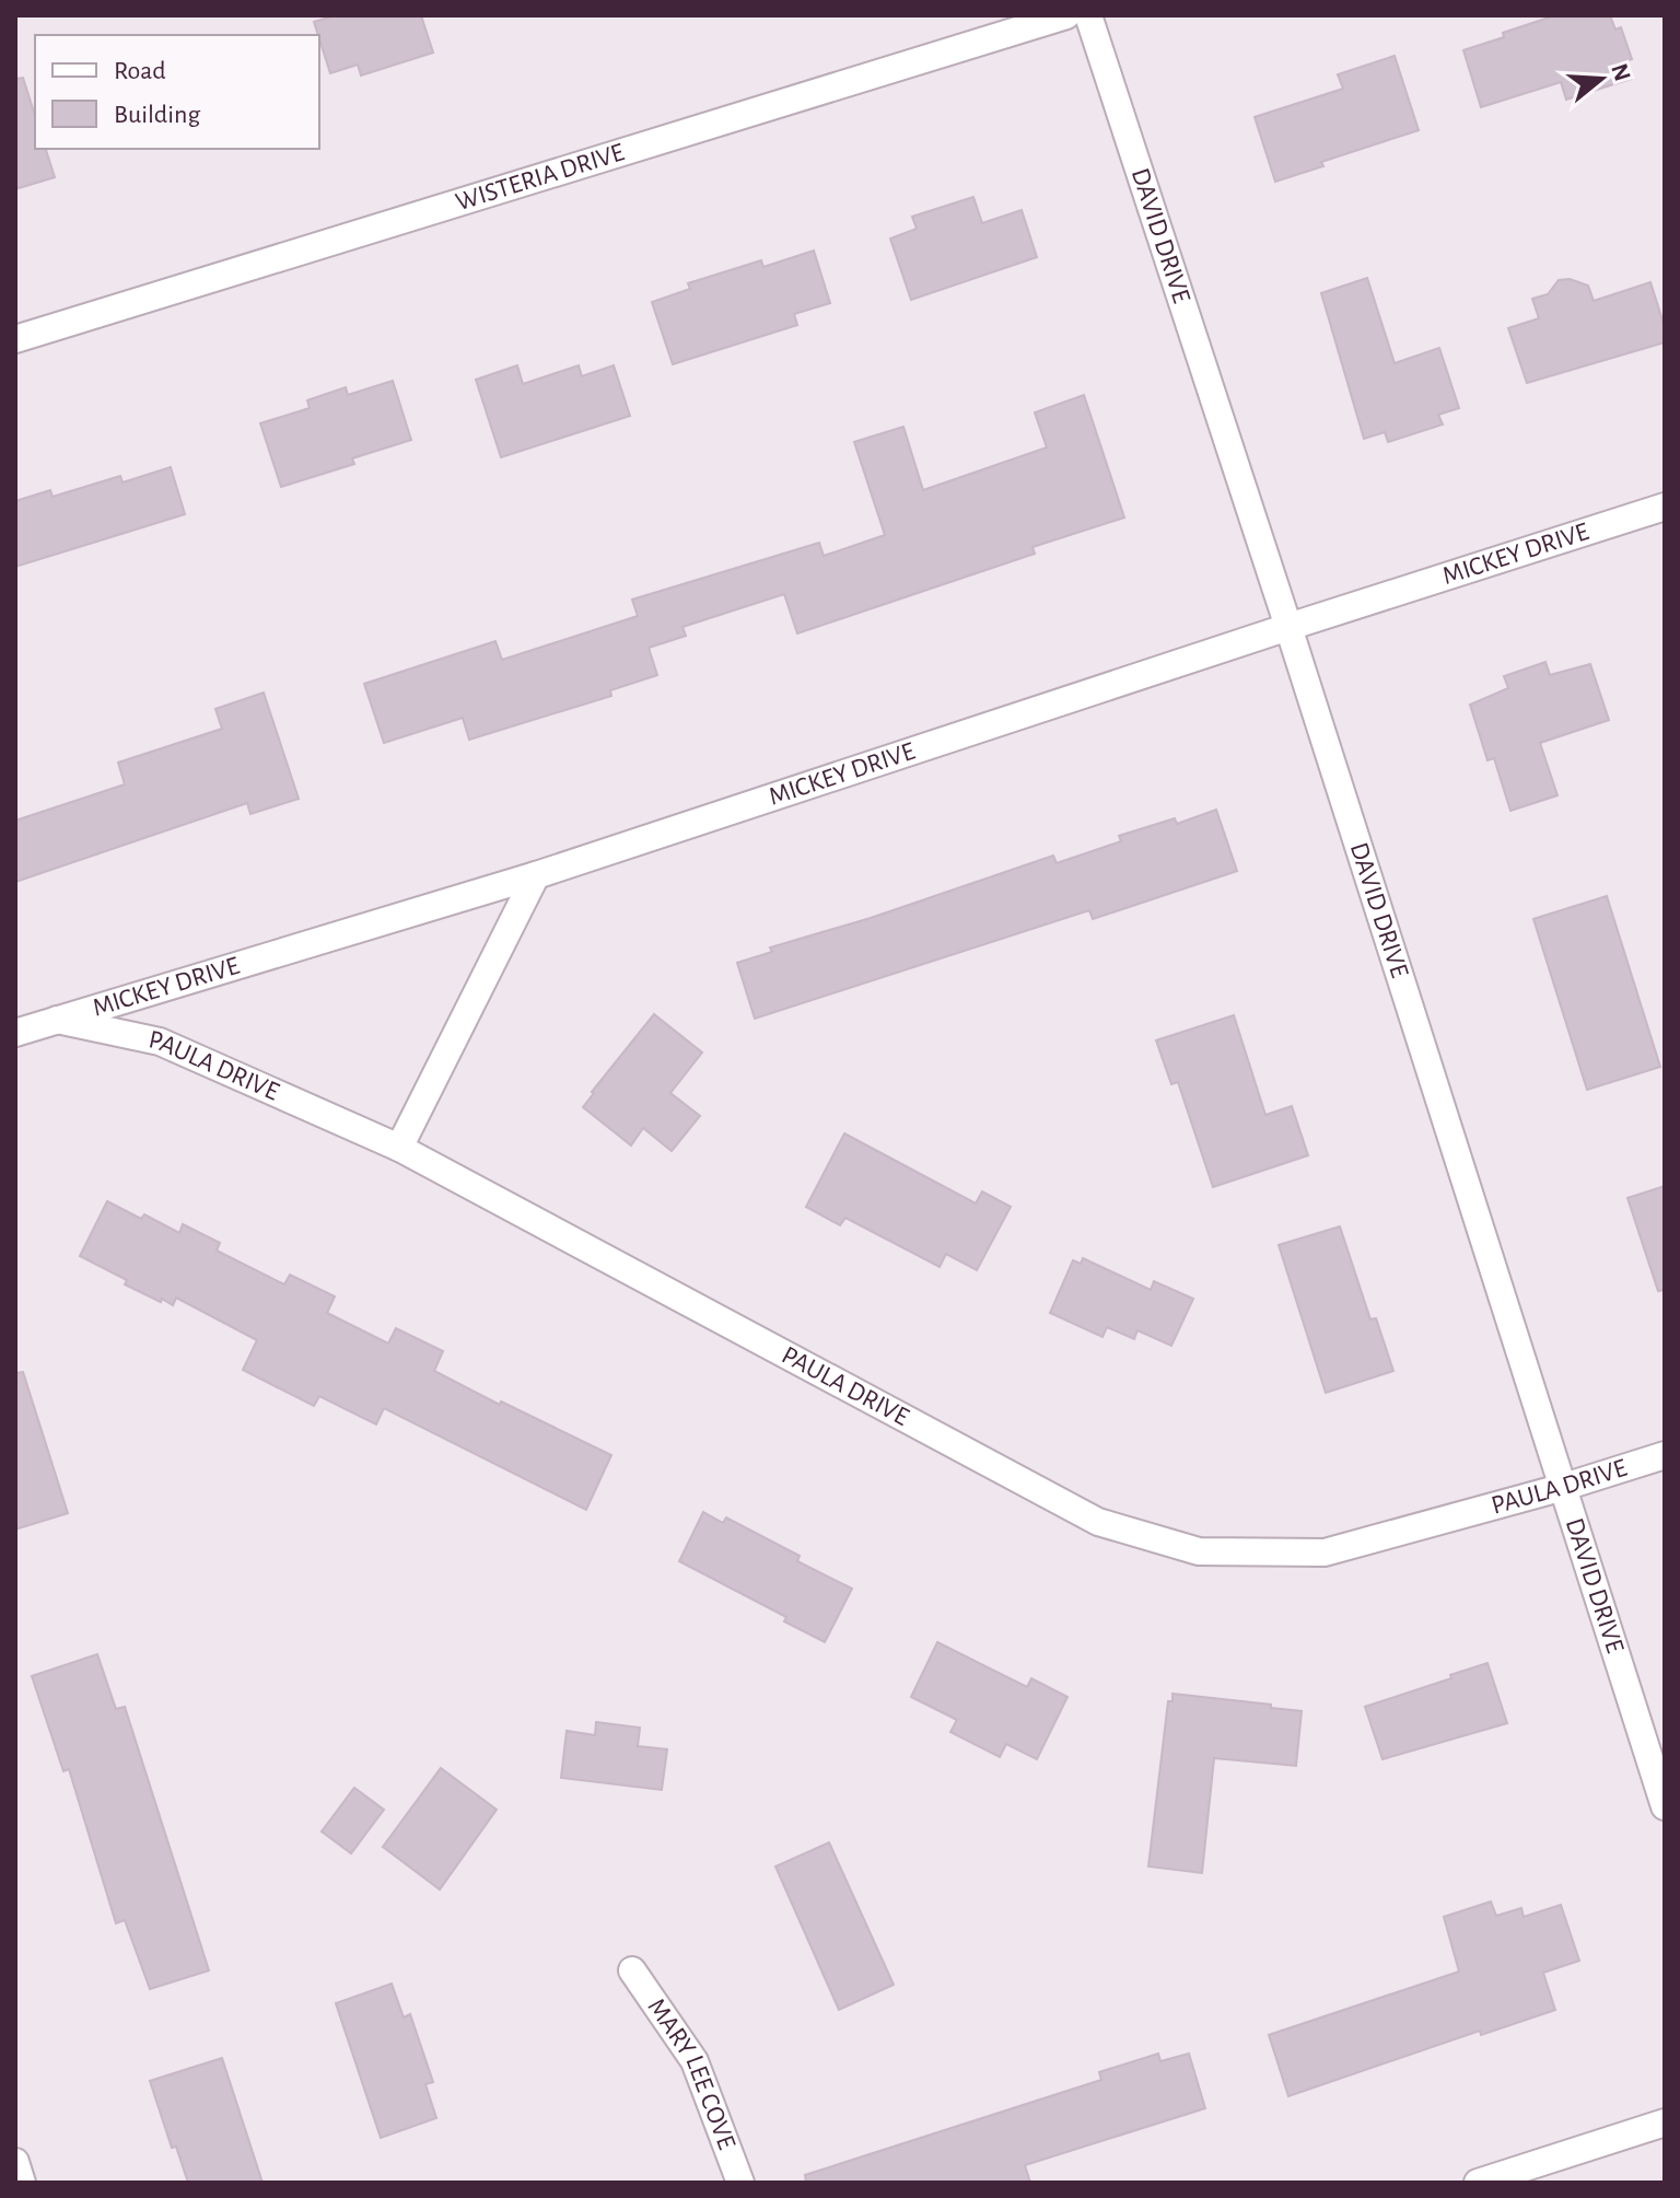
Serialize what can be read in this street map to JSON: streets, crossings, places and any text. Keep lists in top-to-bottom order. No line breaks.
{"streets":{"street":["WISTERIA DRIVE","DAVID DRIVE","MICKEY DRIVE","PAULA DRIVE","MARY LEE COVE"]},"crossings":[["DAVID DRIVE","MICKEY DRIVE"],["DAVID DRIVE","PAULA DRIVE"],["MICKEY DRIVE","PAULA DRIVE"]],"legend":["Road","Building"],"north":"right"}
